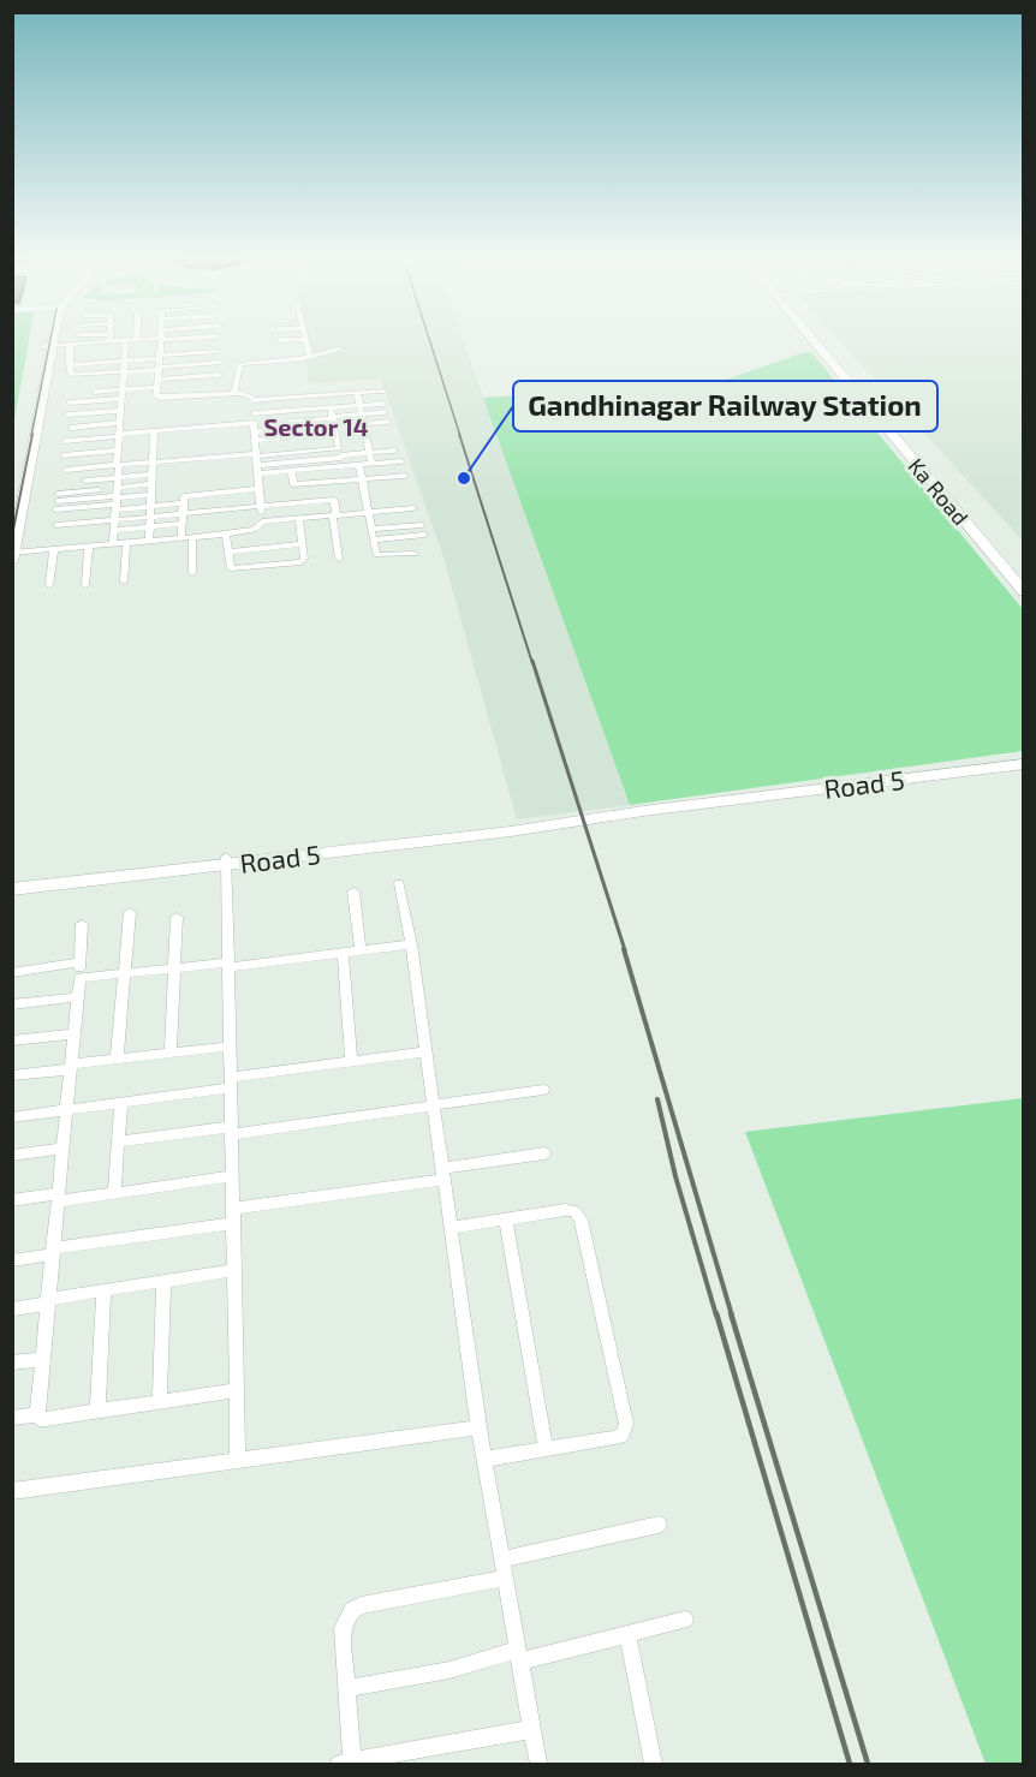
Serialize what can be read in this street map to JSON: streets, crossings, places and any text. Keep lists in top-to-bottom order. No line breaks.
{"streets":{"main road":["Ka Road","Road 5"]},"districts":["Sector 14"],"places":["Gandhinagar Railway Station"]}
